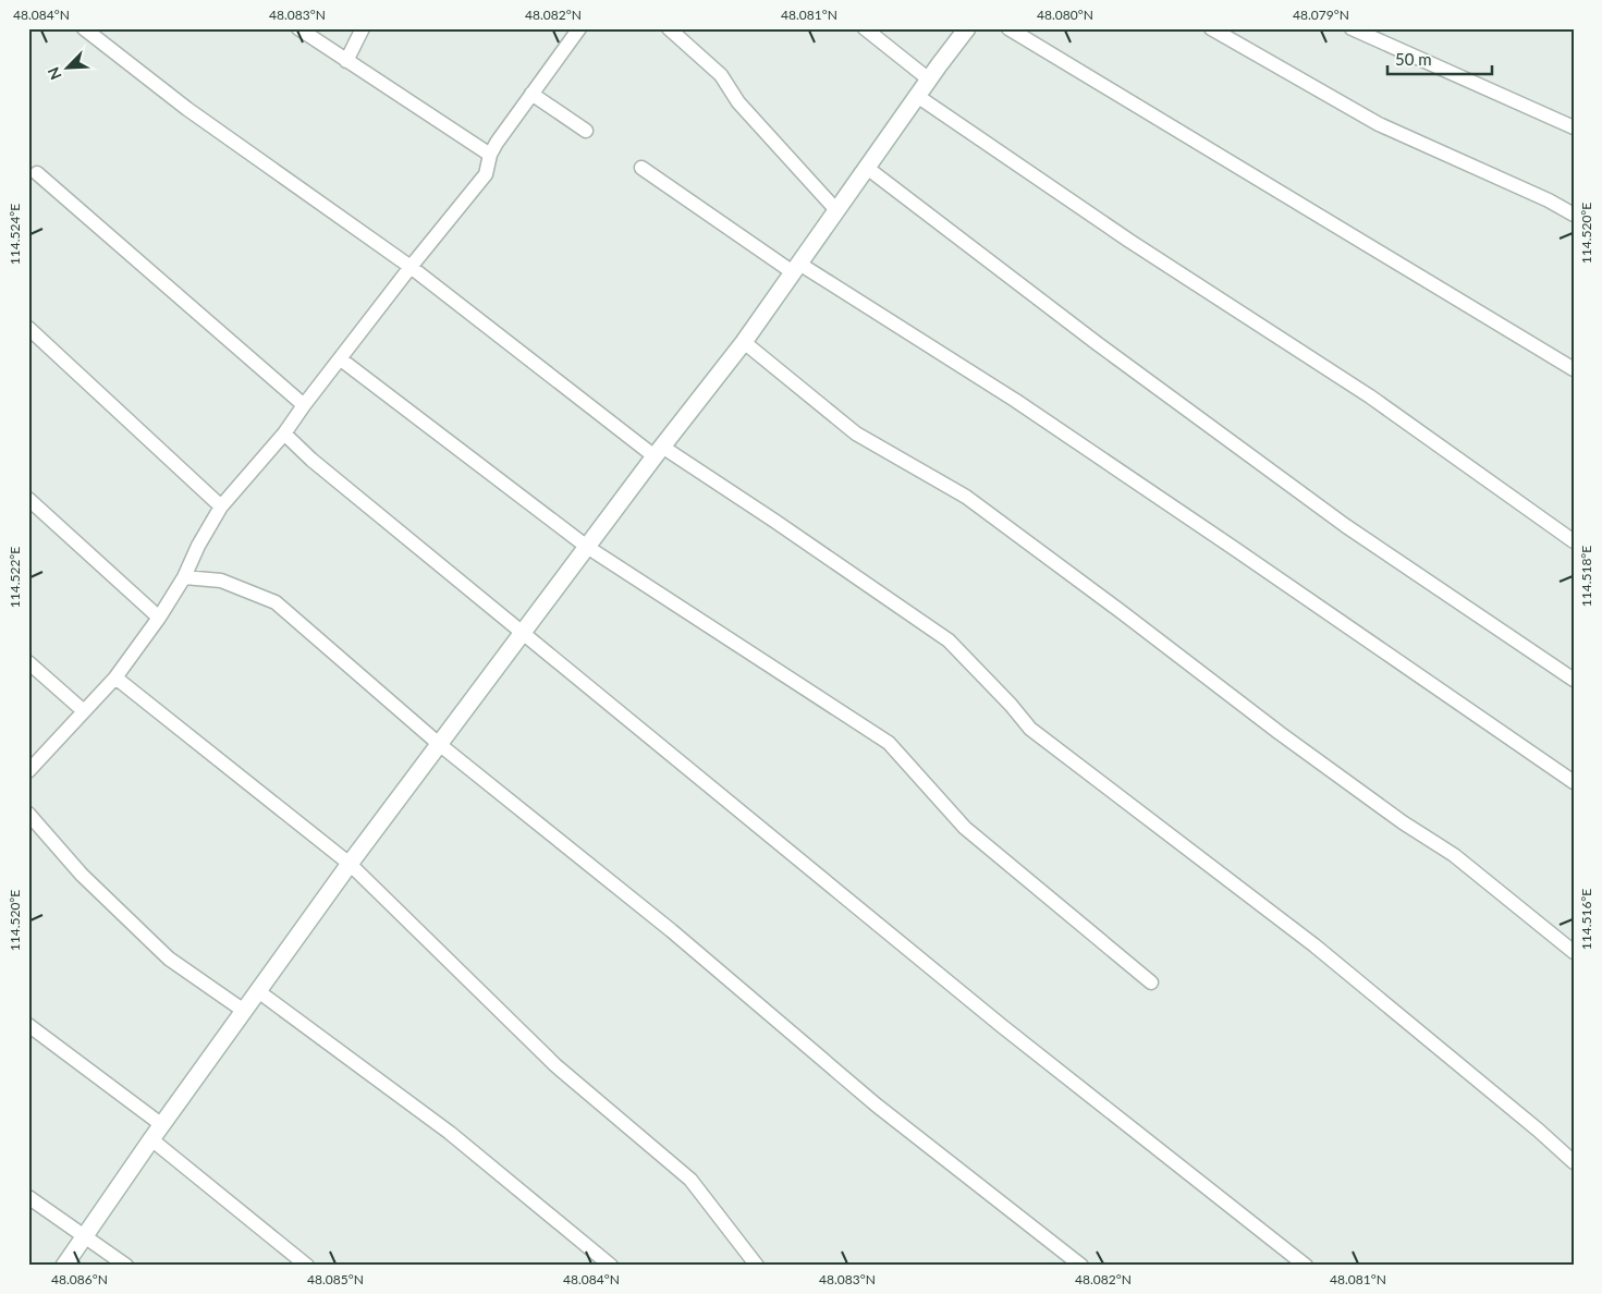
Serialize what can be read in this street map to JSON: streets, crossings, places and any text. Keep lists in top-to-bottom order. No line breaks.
{"scale_bar":"50 m","north":"bottom left","coordinates":["48.084°N","48.083°N","48.082°N","48.081°N","48.080°N","48.079°N","114.520°E","114.524°E","114.518°E","114.522°E","114.516°E","48.086°N","48.085°N"]}
